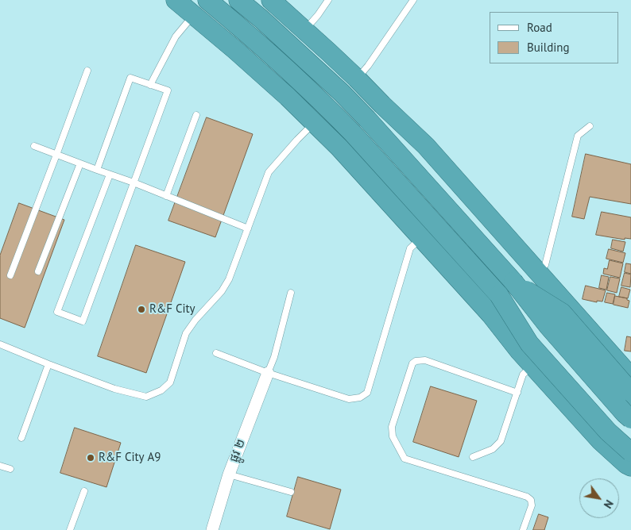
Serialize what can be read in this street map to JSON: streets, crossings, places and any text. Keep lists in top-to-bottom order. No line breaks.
{"streets":{"street":["ផ្លូវ ២"]},"places":["R&F City","R&F City A9"],"legend":["Road","Building"],"north":"bottom right"}
